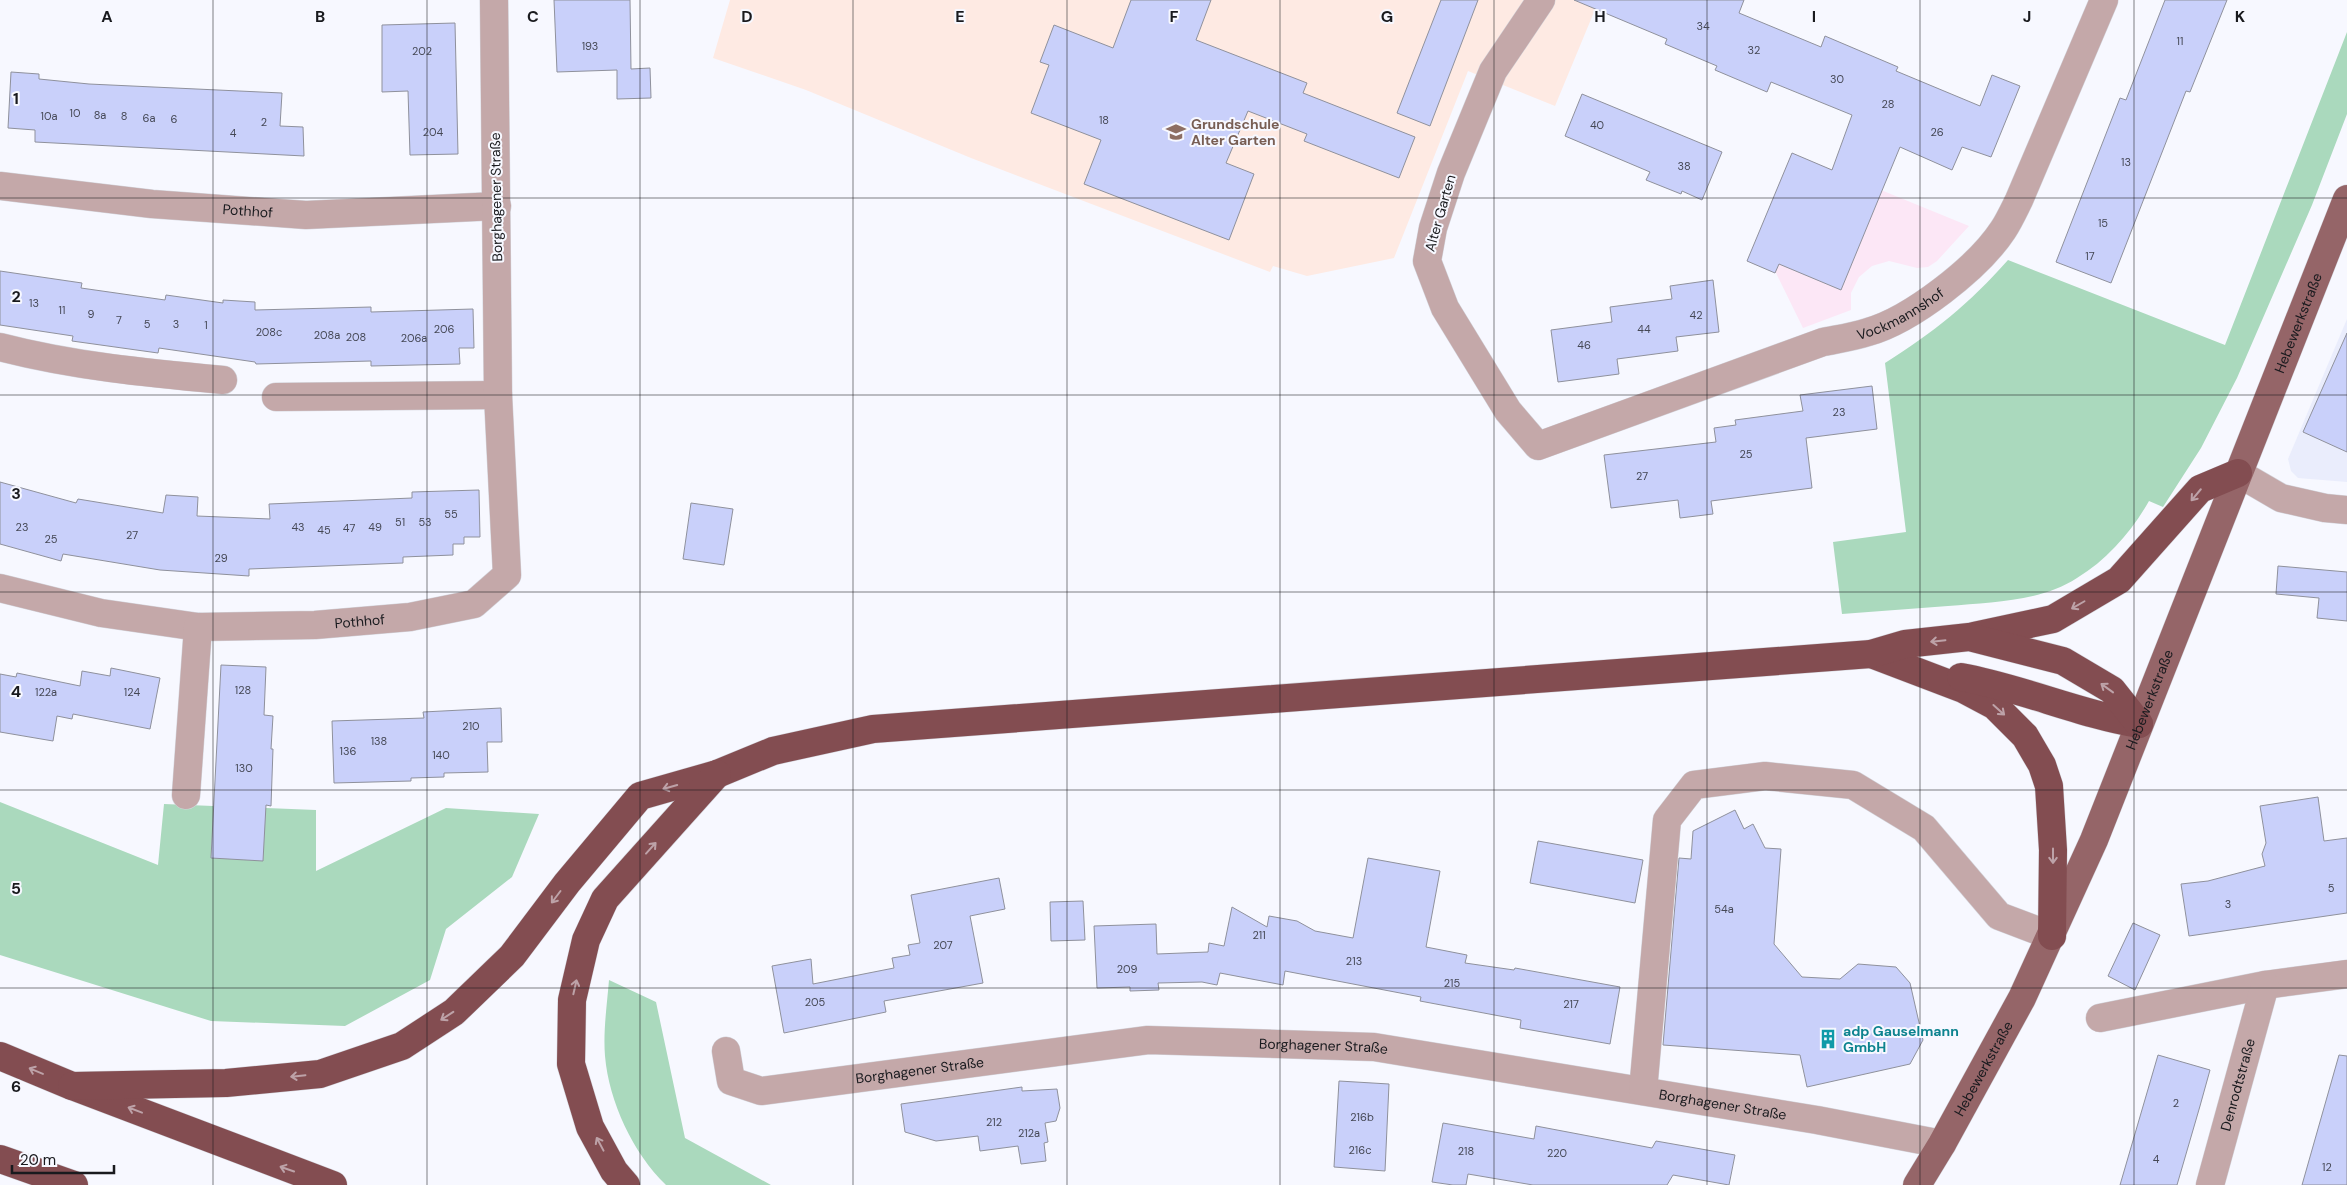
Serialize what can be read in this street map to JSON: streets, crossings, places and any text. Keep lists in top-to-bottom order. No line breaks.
{"streets":{"main road":["Hebewerkstraße"],"street":["Borghagener Straße","Pothhof","Alter Garten","Vockmannshof","Denrodtstraße"]},"crossings":[["Borghagener Straße","Pothhof"],["Borghagener Straße","Hebewerkstraße"],["Alter Garten","Vockmannshof"]],"places":{"school or university":["Grundschule Alter Garten"],"building":["adp Gauselmann GmbH"]},"house_numbers":["34","11","193","32","202","30","28","10","8a","10a","8","6a","6","18","2","40","204","26","4","13","38","15","17","13","11","9","42","7","5","3","1","206","44","208c","208a","208","206a","46","23","25","27","55","51","53","23","43","49","47","45","27","25","29","128","122a","124","210","138","136","140","130","5","3","54a","211","207","213","209","215","205","217","2","216b","212","212a","216c","218","220","4","12"],"scale_bar":"20 m","grid":{"columns":["A","B","C","D","E","F","G","H","I","J","K"],"rows":["1","2","3","4","5","6"]}}
